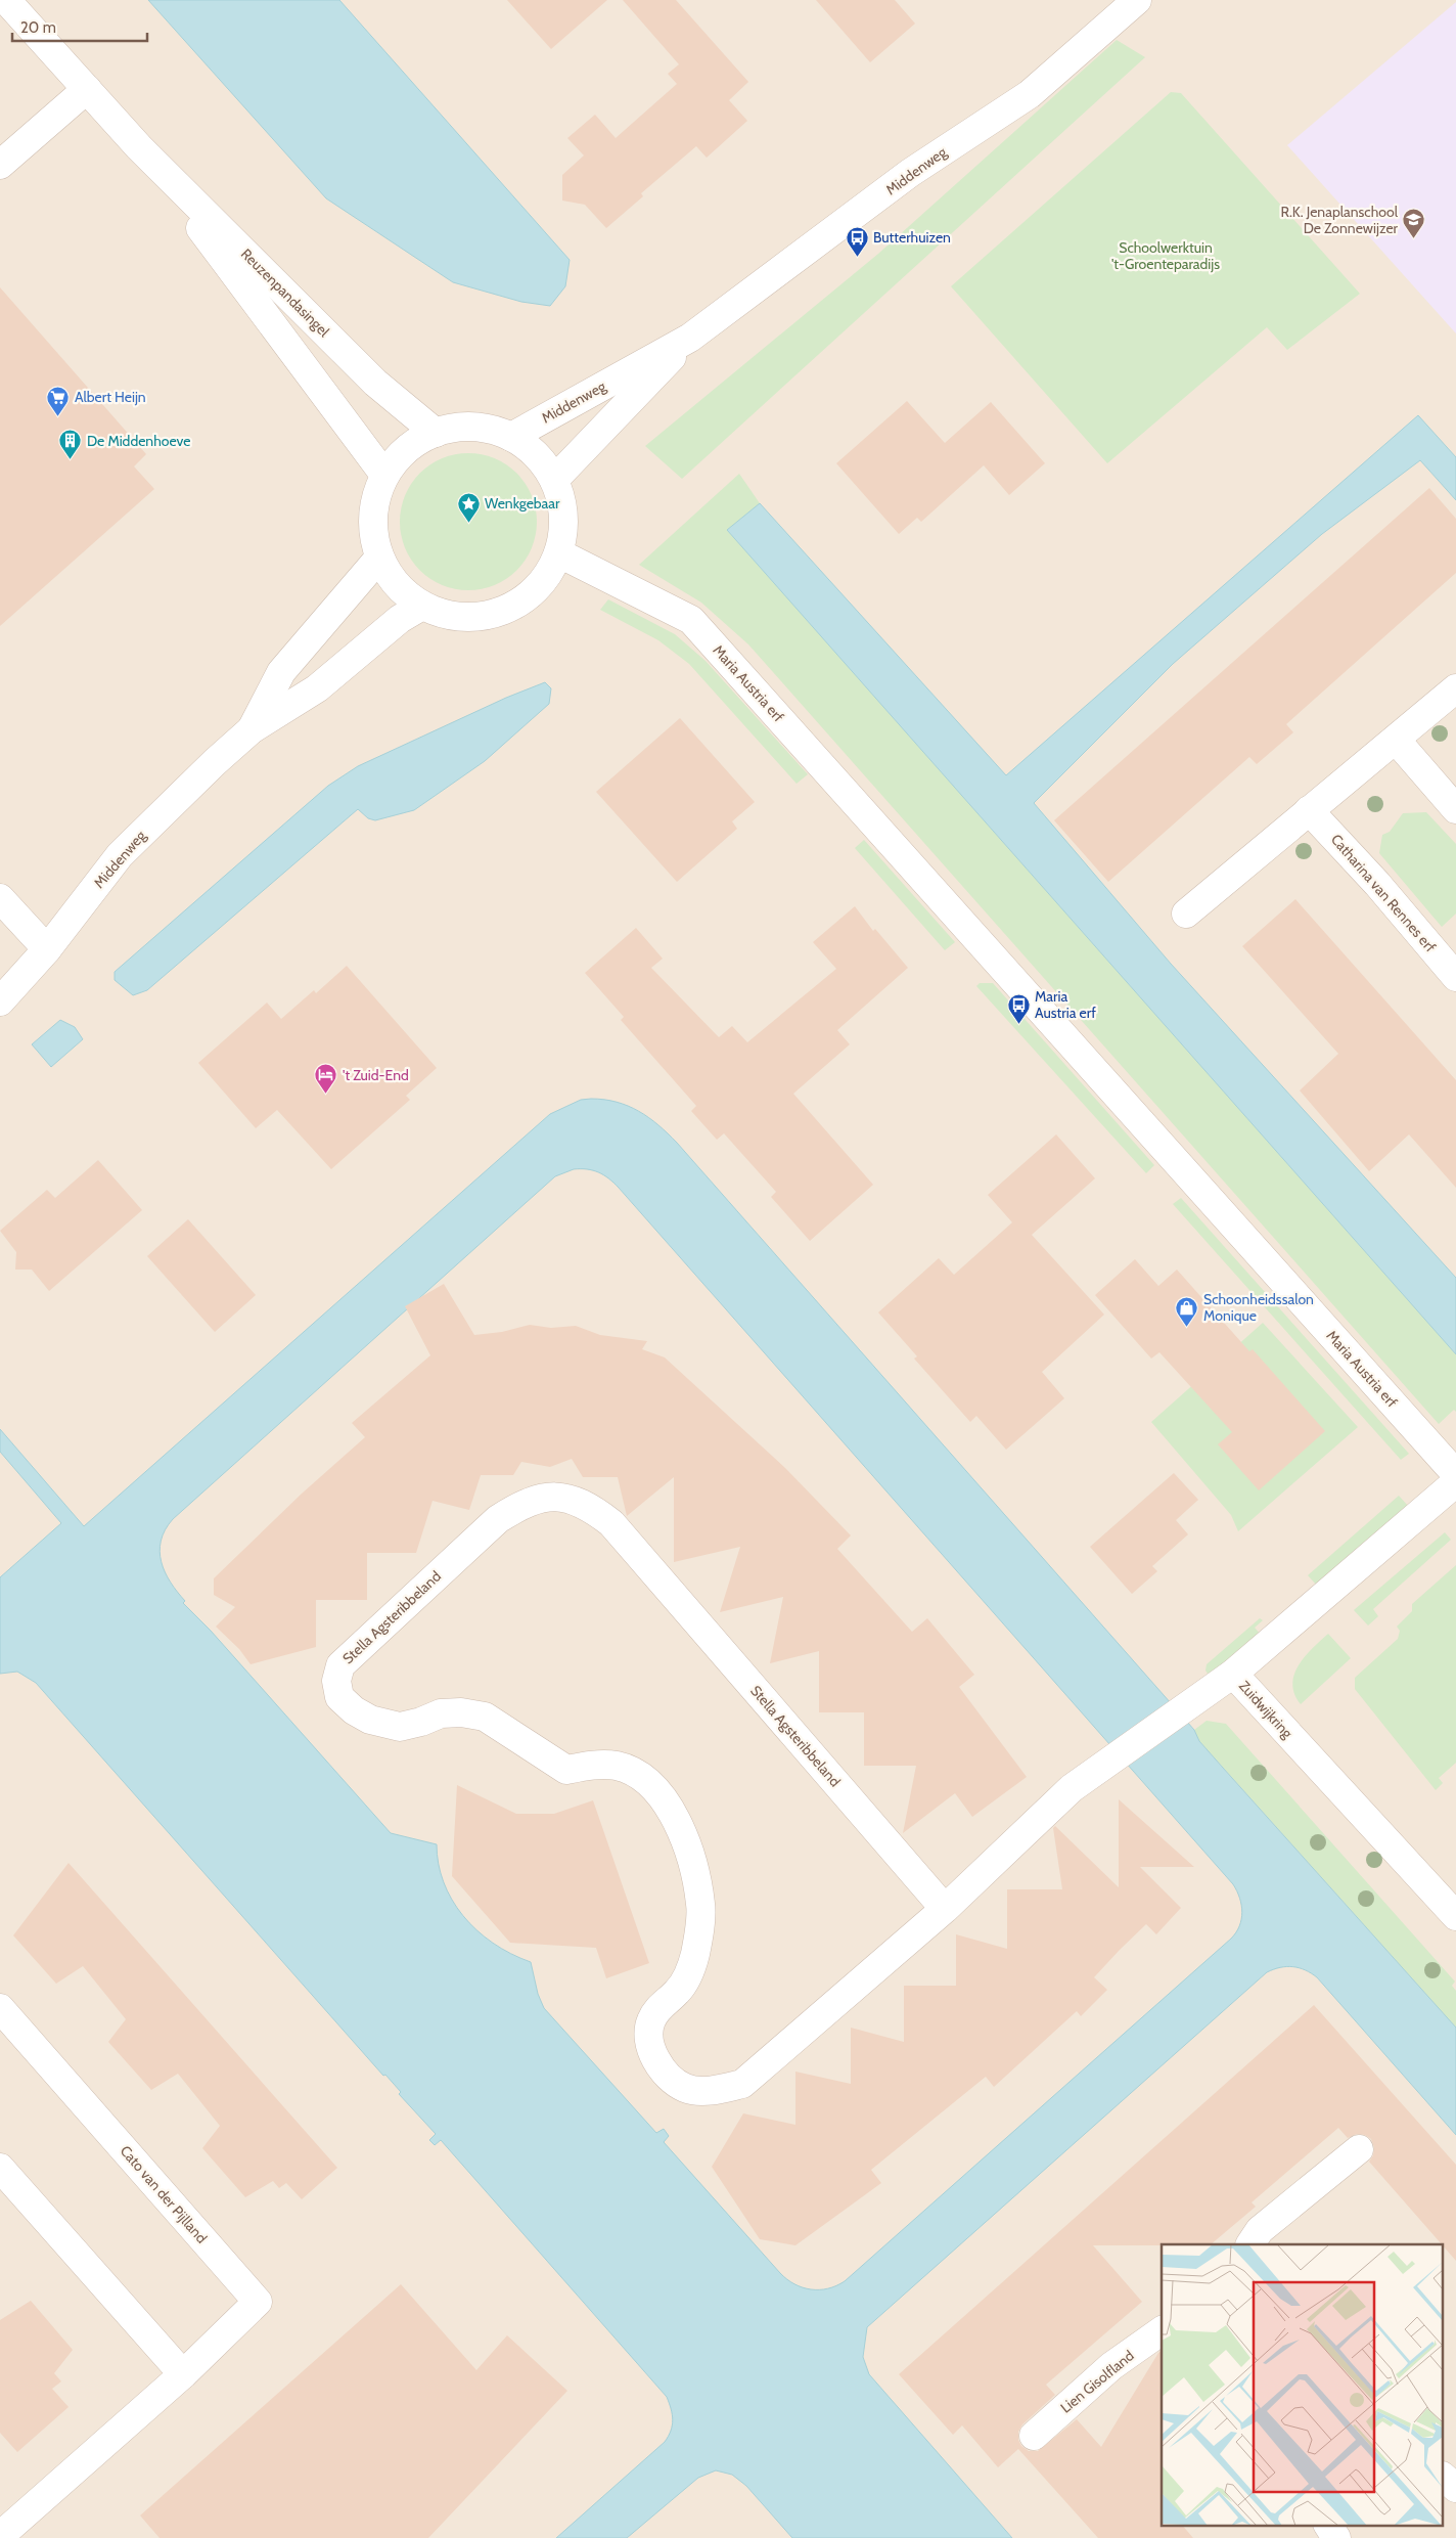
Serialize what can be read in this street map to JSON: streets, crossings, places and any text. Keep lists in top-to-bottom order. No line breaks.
{"streets":{"street":["Middenweg","Reuzenpandasingel","Maria Austria erf","Catharina van Rennes erf","Stella Agsteribbeland","Zuidwijkring","Cato van der Pijlland","Lien Gisolfland"]},"crossings":[["Stella Agsteribbeland","Zuidwijkring"]],"parks":["Schoolwerktuin 't-Groenteparadijs"],"places":{"school or university":["R.K. Jenaplanschool De Zonnewijzer"],"bus stop":["Butterhuizen","Maria Austria erf"],"supermarket":["Albert Heijn"],"building":["De Middenhoeve"],"place":["Wenkgebaar"],"hotel":["'t Zuid-End"],"shop":["Schoonheidssalon Monique"]},"scale_bar":"20 m"}
